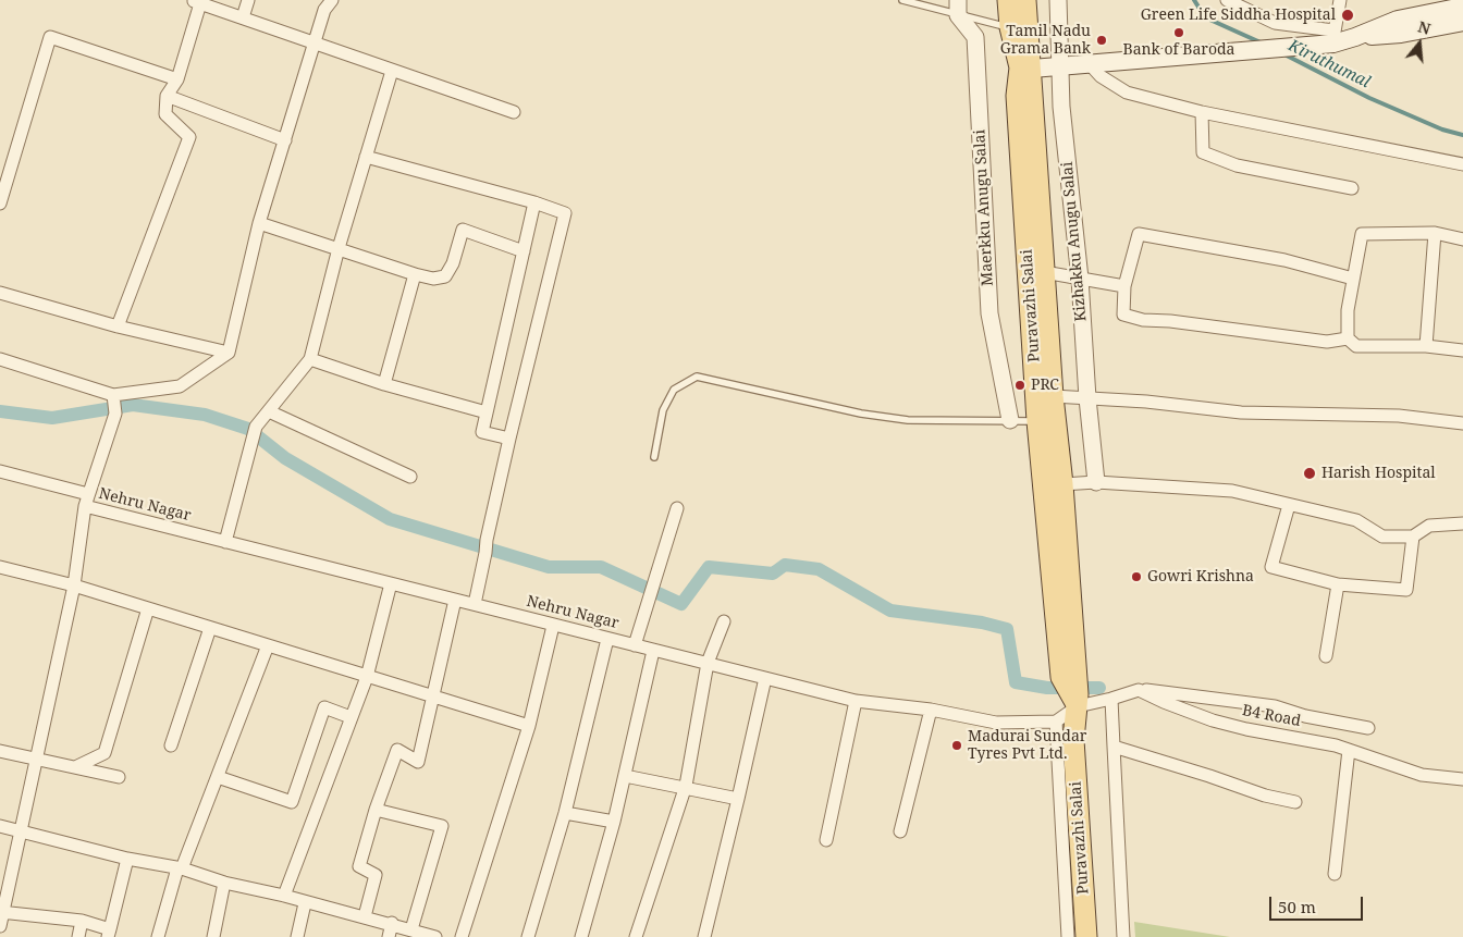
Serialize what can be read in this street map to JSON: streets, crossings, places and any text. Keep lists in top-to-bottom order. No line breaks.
{"streets":{"main road":["Puravazhi Salai"],"street":["Maerkku Anugu Salai","Kizhakku Anugu Salai","Nehru Nagar","B4 Road"]},"water":["Kiruthumal"],"places":["Green Life Siddha Hospital","Bank of Baroda","Tamil Nadu Grama Bank","PRC","Harish Hospital","Gowri Krishna","Madurai Sundar Tyres Pvt Ltd."],"scale_bar":"50 m","north":"top"}
